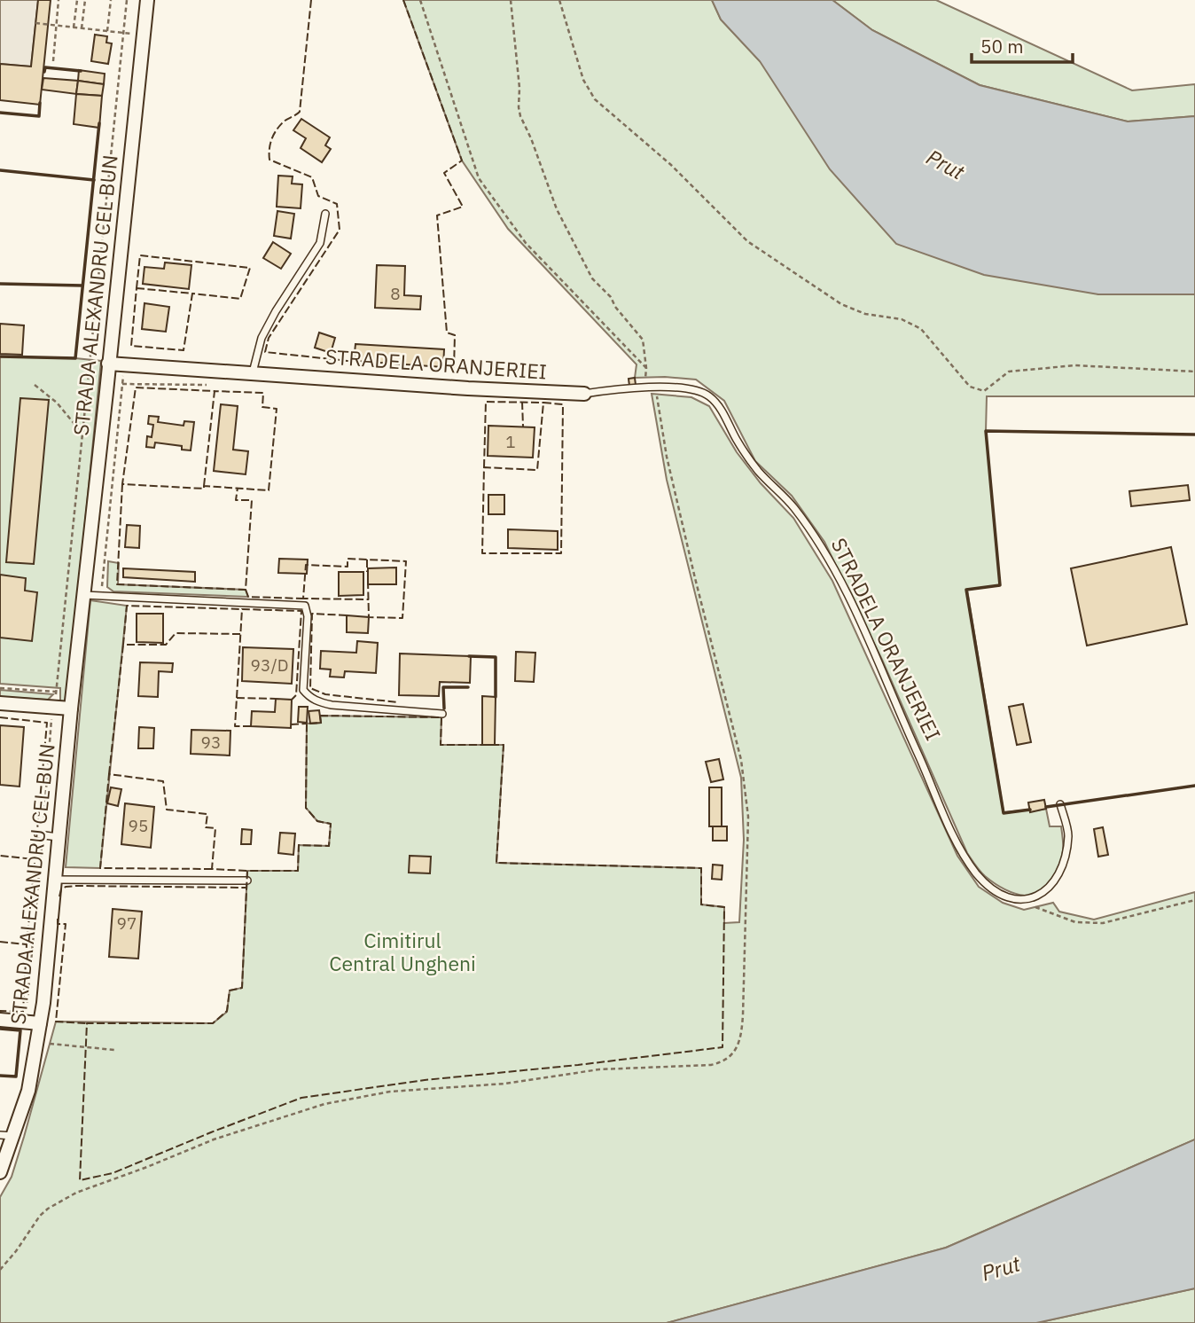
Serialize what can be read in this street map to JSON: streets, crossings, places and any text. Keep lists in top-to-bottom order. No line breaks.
{"streets":{"street":["STRADA ALEXANDRU CEL BUN","STRADELA ORANJERIEI"]},"crossings":[["STRADA ALEXANDRU CEL BUN","STRADELA ORANJERIEI"]],"water":["Prut"],"parks":["Cimitirul Central Ungheni"],"house_numbers":["8","1","93/D","93","95","97"],"scale_bar":"50 m"}
